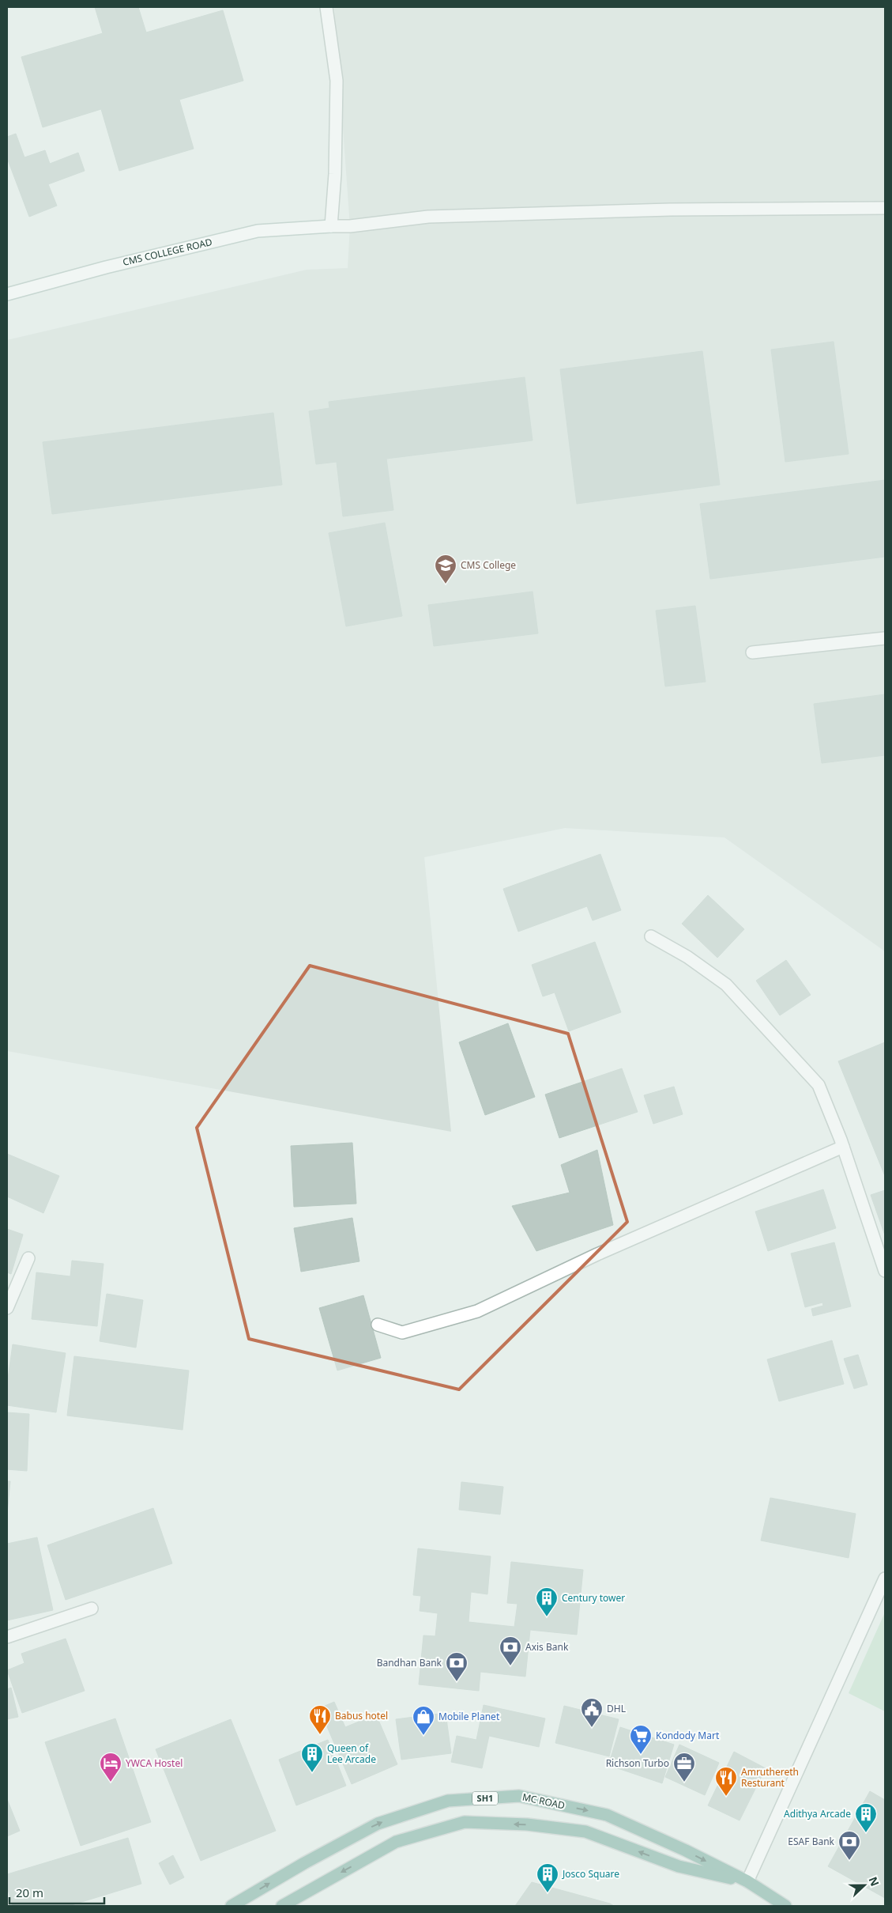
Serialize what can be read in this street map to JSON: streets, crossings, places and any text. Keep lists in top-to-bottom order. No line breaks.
{"streets":{"main road":["SH1","MC ROAD"],"street":["CMS COLLEGE ROAD"]},"places":{"school or university":["CMS College"],"building":["Century tower","Queen of Lee Arcade","Adithya Arcade","Josco Square"],"bank":["Axis Bank","Bandhan Bank","ESAF Bank"],"public building":["DHL"],"restaurant":["Babus hotel","Amruthereth Resturant"],"shop":["Mobile Planet"],"supermarket":["Kondody Mart"],"hotel":["YWCA Hostel"],"office":["Richson Turbo"]},"scale_bar":"20 m","north":"right"}
